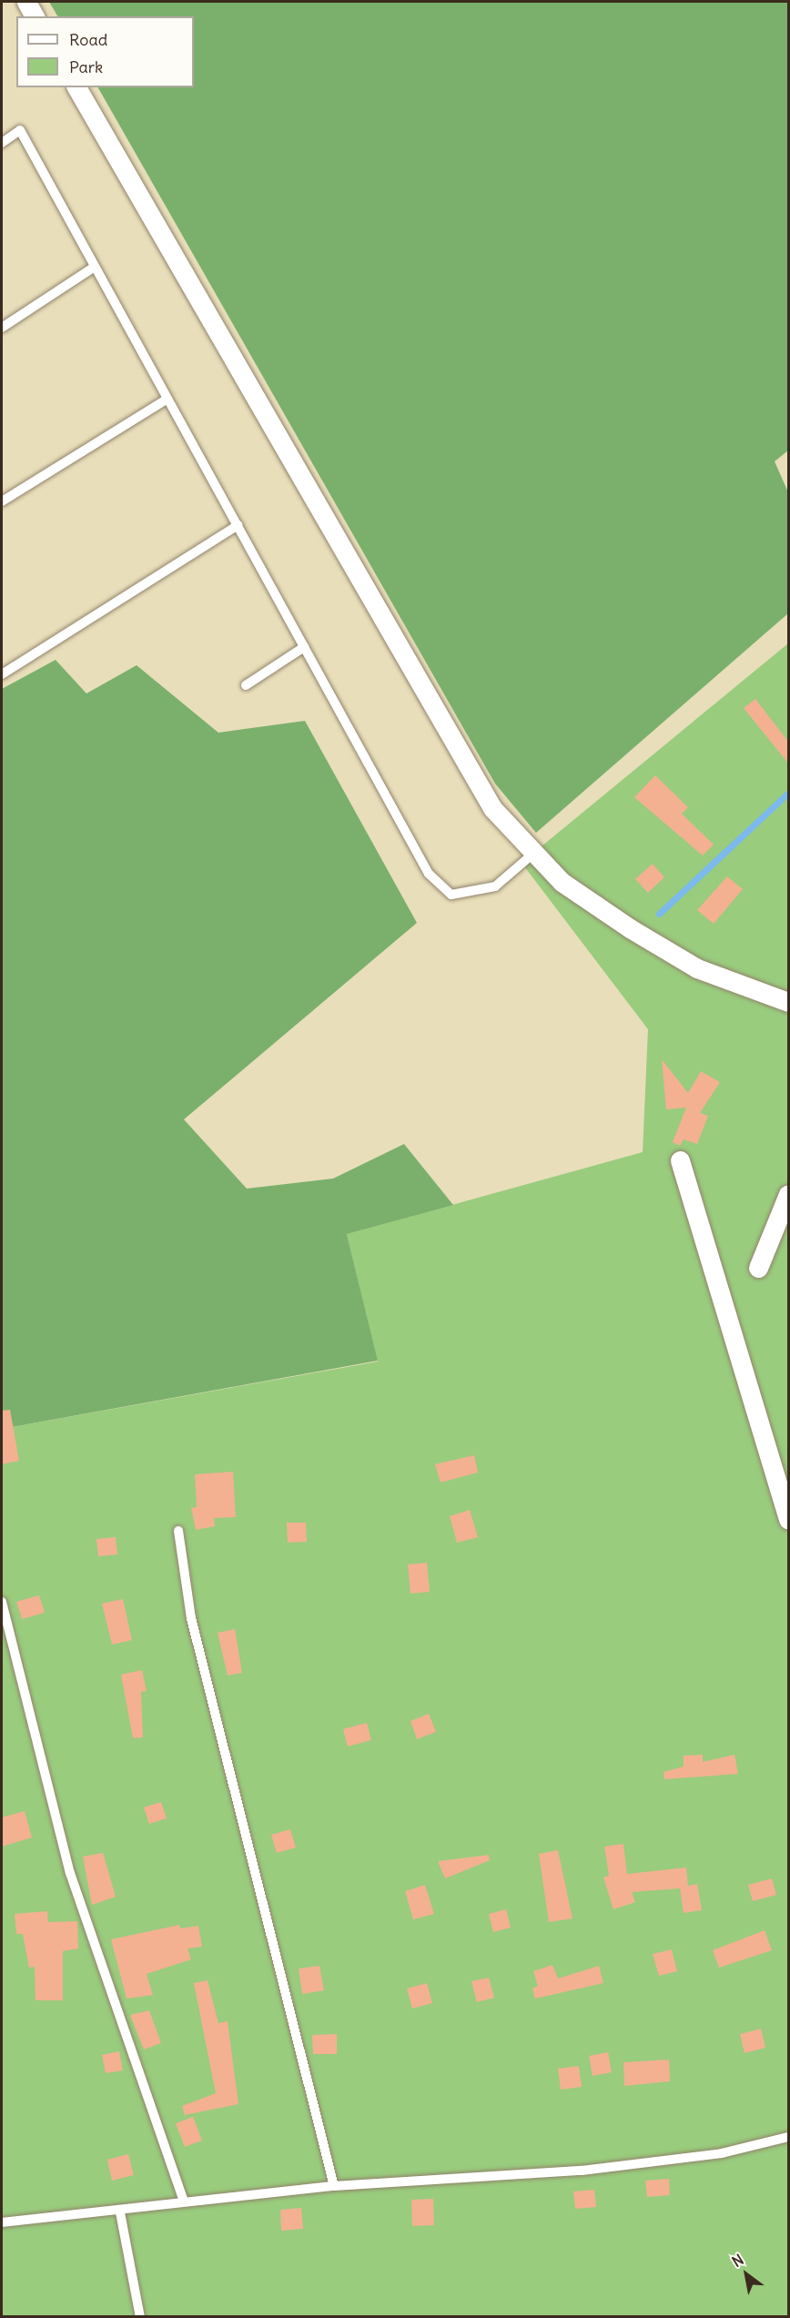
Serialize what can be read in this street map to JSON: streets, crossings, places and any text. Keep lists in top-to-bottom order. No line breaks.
{"legend":["Road","Park"],"north":"top left"}
